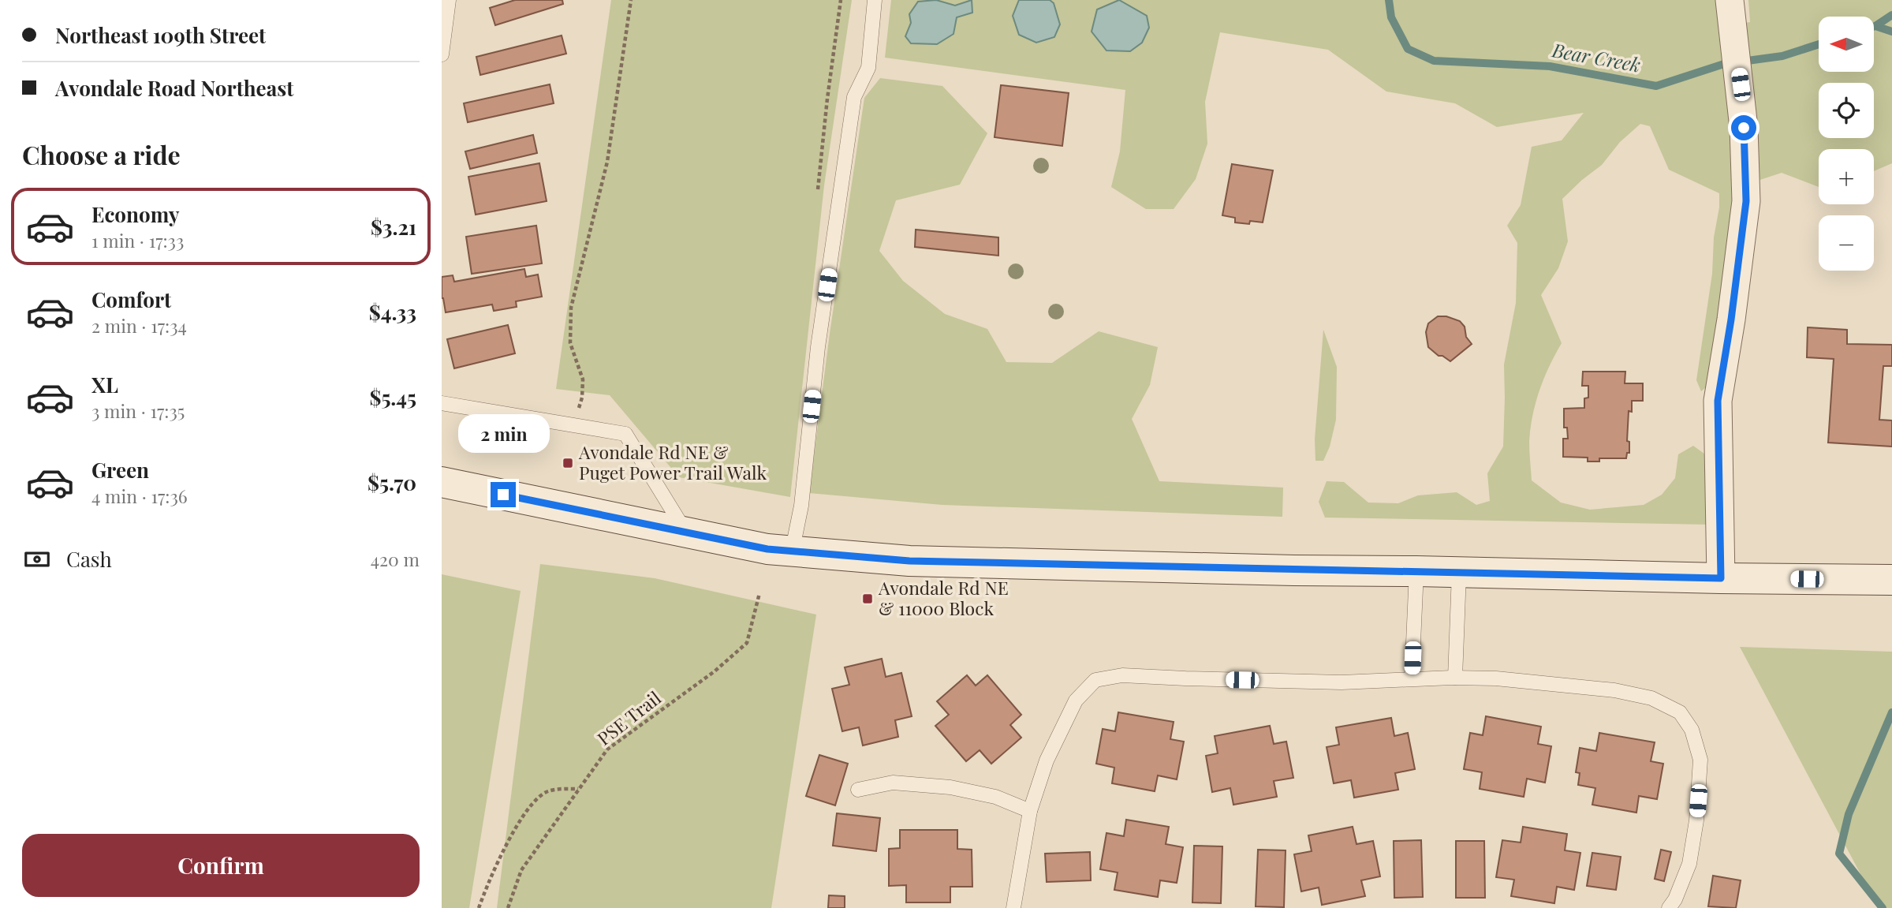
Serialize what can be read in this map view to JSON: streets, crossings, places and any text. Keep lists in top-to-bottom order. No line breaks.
{"streets":{"path":["PSE Trail"]},"water":["Bear Creek"],"places":{"transit":["Avondale Rd NE & Puget Power Trail Walk","Avondale Rd NE & 11000 Block"]},"north":"left","page":{"banner":["Northeast 109th Street","Avondale Road Northeast"],"map_buttons":["+","−"],"heading":"Choose a ride","list":[{"name":"Economy","note":"1 min · 17:33","value":"$3.21"},{"name":"Comfort","note":"2 min · 17:34","value":"$4.33"},{"name":"XL","note":"3 min · 17:35","value":"$5.45"},{"name":"Green","note":"4 min · 17:36","value":"$5.70"}],"bubble":"2 min","pay":["Cash","420 m"],"buttons":"Confirm"}}
